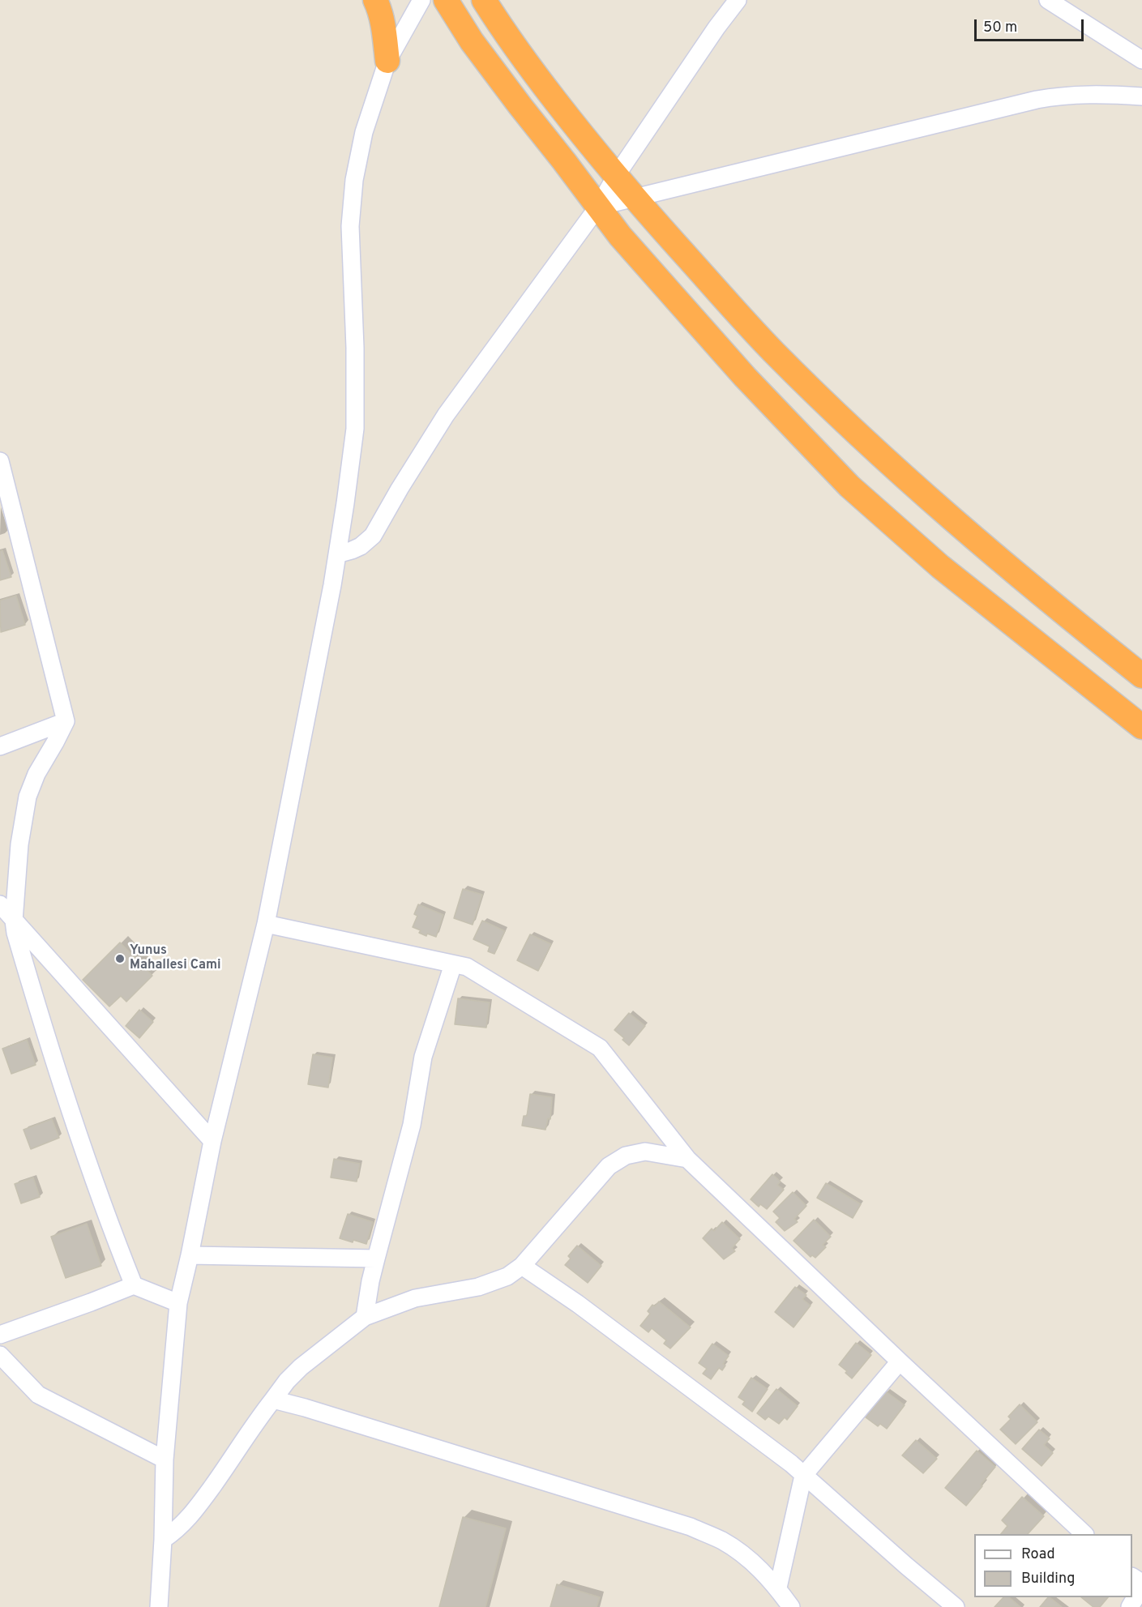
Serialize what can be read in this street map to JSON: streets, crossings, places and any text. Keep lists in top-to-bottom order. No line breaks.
{"places":["Yunus Mahallesi Cami"],"legend":["Road","Building"],"scale_bar":"50 m"}
